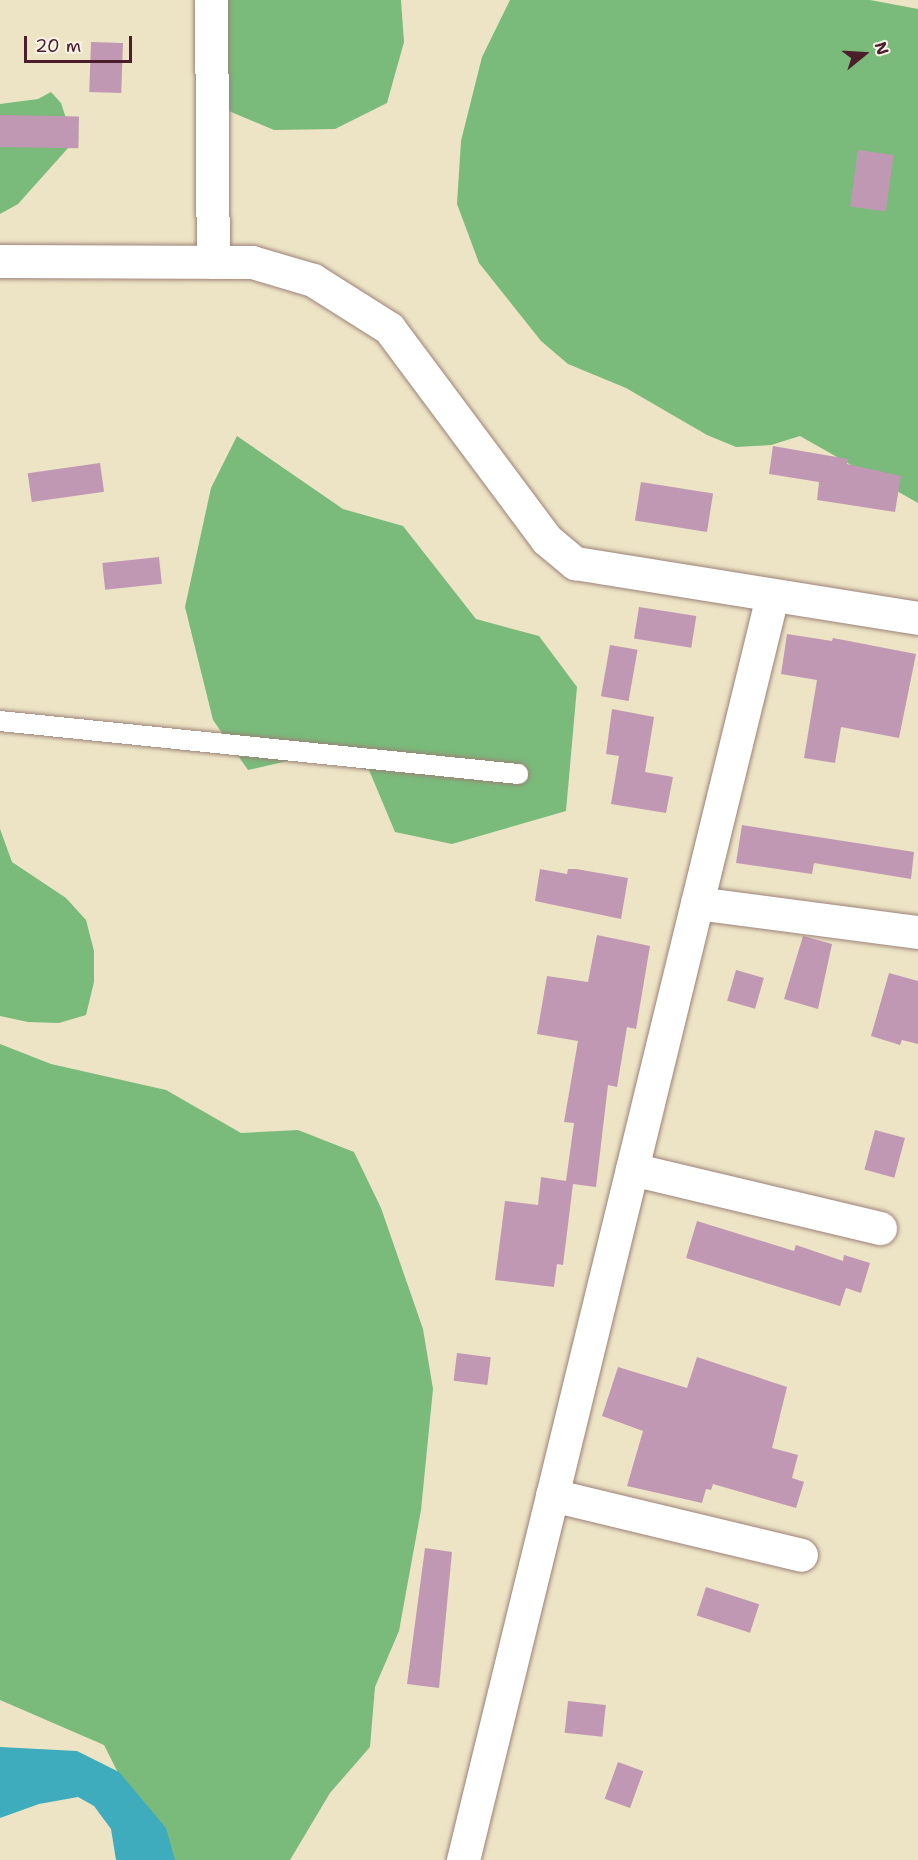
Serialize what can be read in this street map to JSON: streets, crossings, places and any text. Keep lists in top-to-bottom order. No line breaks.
{"scale_bar":"20 m","north":"right"}
